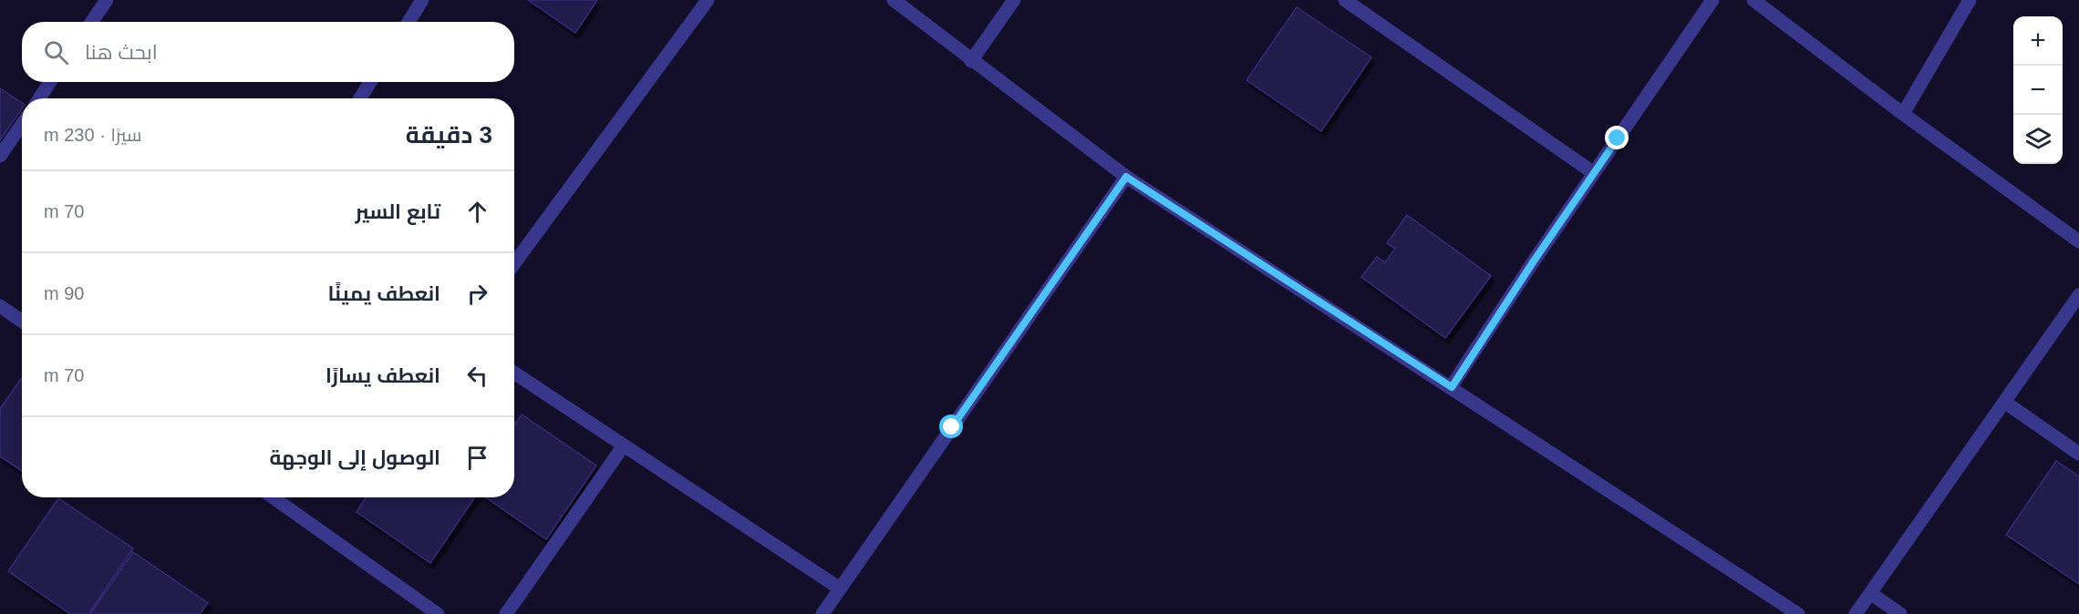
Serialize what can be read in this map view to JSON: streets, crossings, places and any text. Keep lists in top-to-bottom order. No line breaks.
{"page":{"map_buttons":["+","−"],"search":"ابحث هنا","heading":["3 دقيقة","سيرًا · 230 m"],"list":[["تابع السير","70 m"],["انعطف يمينًا","90 m"],["انعطف يسارًا","70 m"],"الوصول إلى الوجهة"]}}
